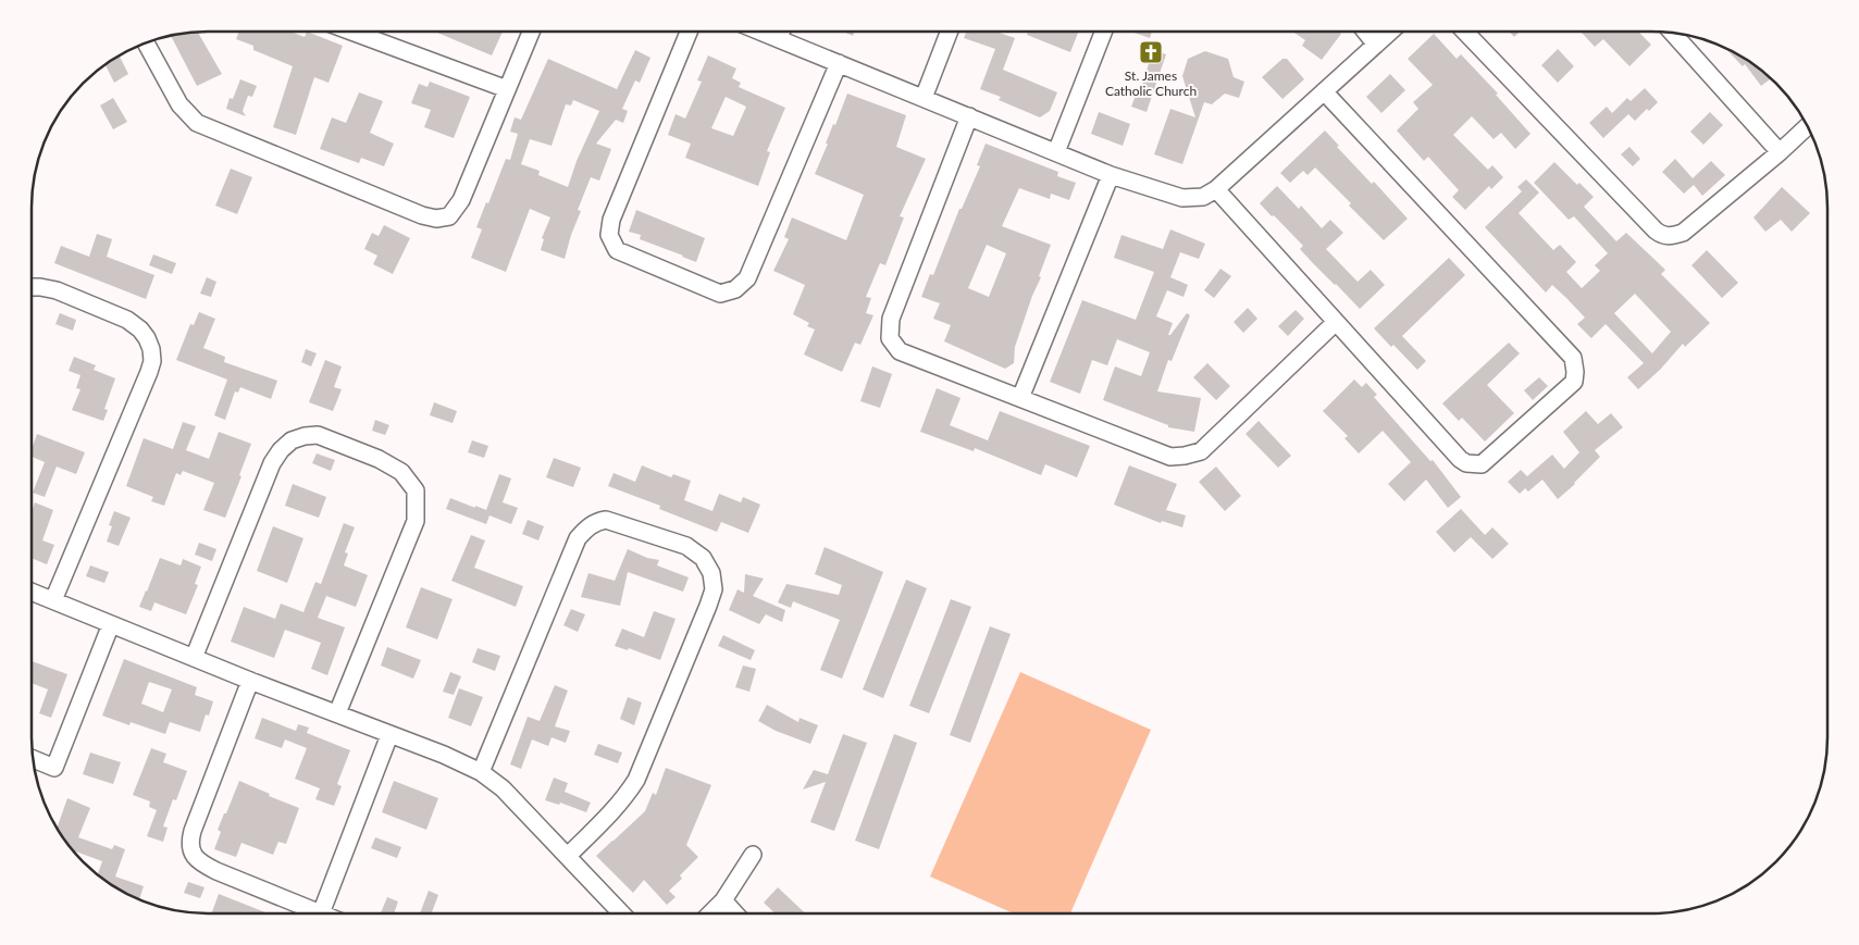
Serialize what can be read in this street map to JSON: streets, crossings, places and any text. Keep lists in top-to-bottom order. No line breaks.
{"places":{"church":["St. James Catholic Church"]}}
